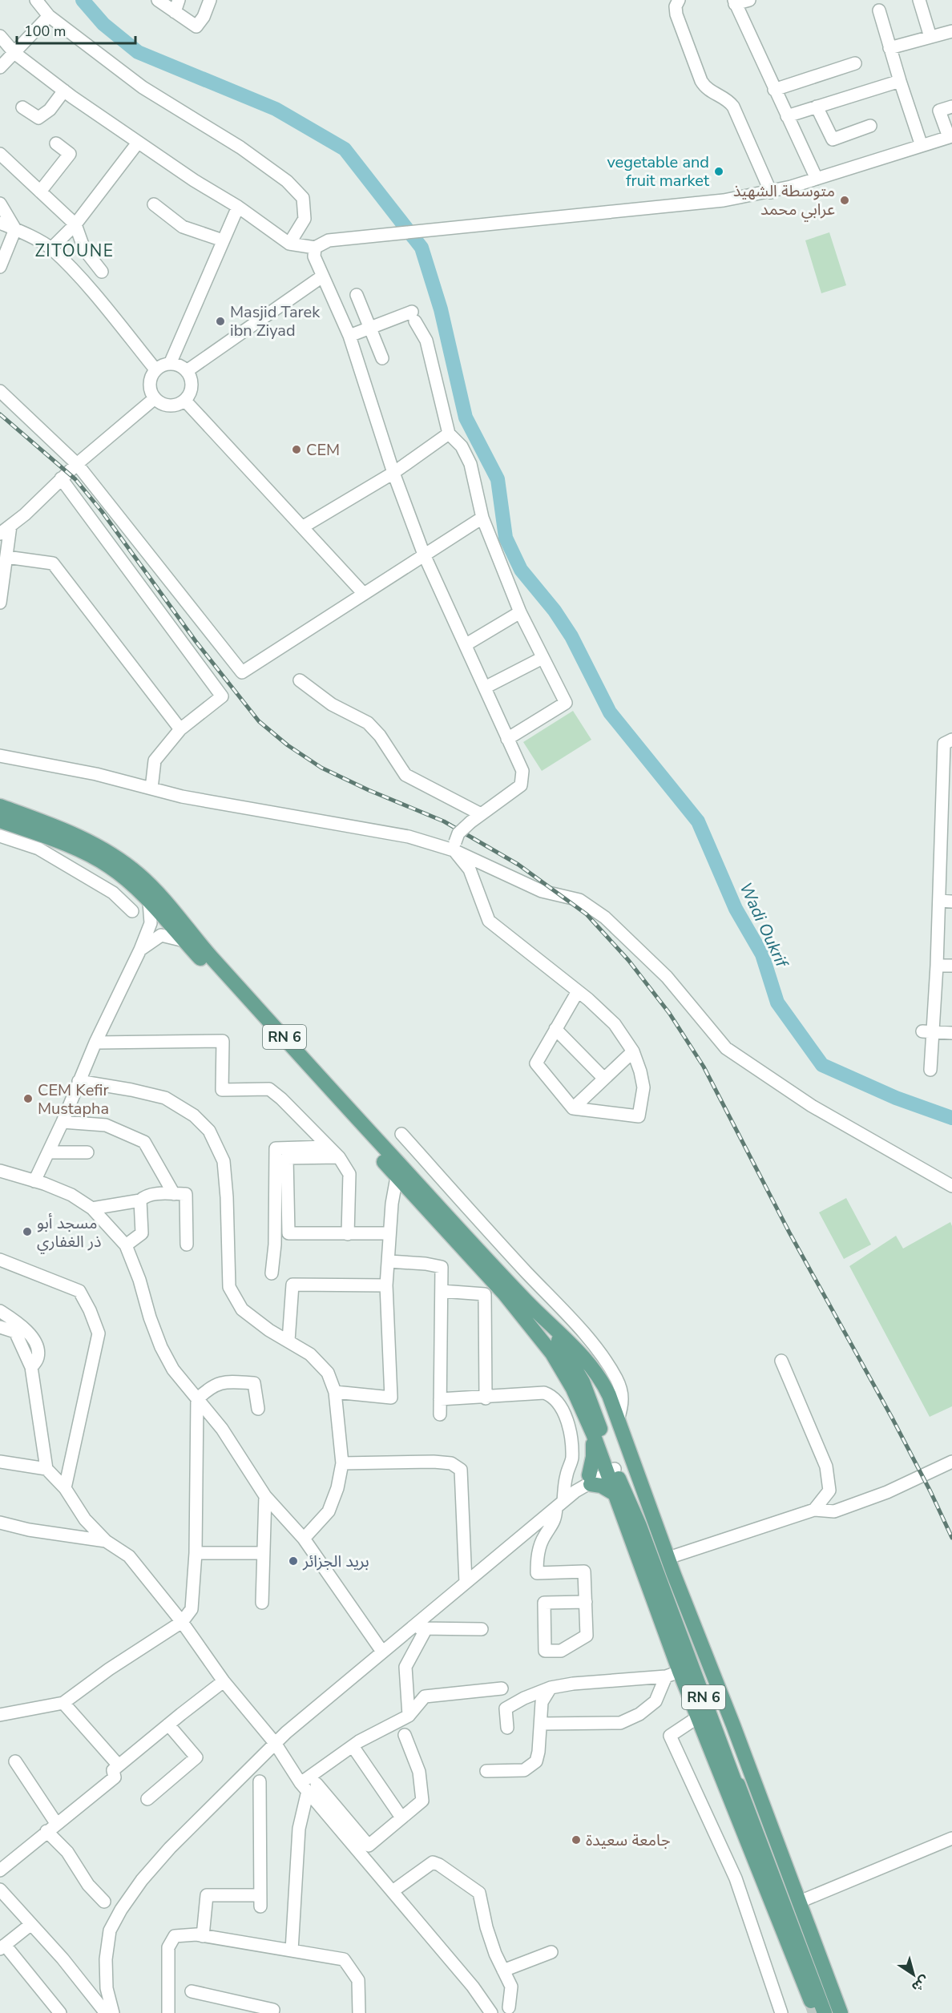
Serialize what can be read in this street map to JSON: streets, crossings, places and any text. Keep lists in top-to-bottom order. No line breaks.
{"streets":{"main road":["RN 6"]},"districts":["ZITOUNE"],"water":["Wadi Oukrif"],"places":["vegetable and fruit market","متوسطة الشهيذ عرابي محمد","Masjid Tarek ibn Ziyad","CEM","CEM Kefir Mustapha","مسجد أبو ذر الغفاري","بريد الجزائر","جامعة سعيدة"],"scale_bar":"100 m","north":"bottom right"}
